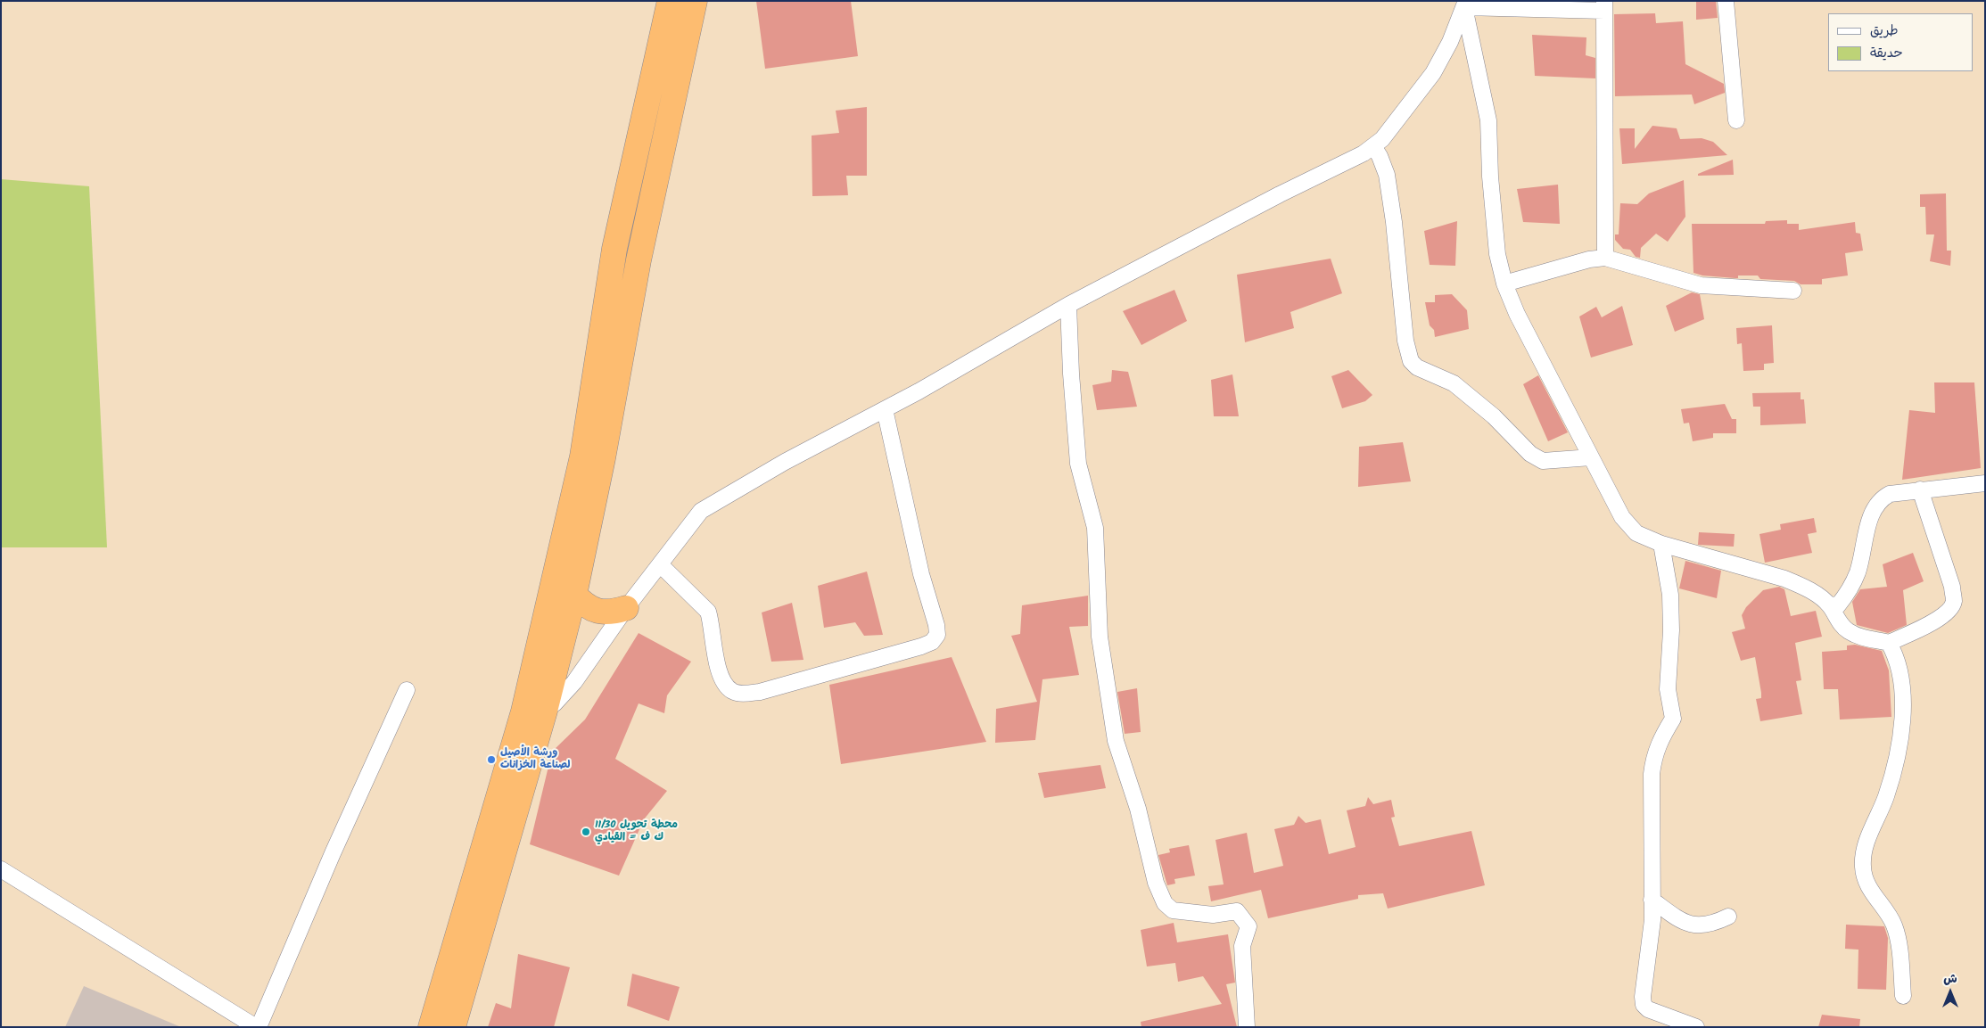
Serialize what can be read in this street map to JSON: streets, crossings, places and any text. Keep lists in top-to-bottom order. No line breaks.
{"places":["ورشة الأصيل لصناعة الخزانات","محطة تحويل 11/30 ك ف = القيادي"],"legend":["طريق","حديقة"],"north":"top"}
